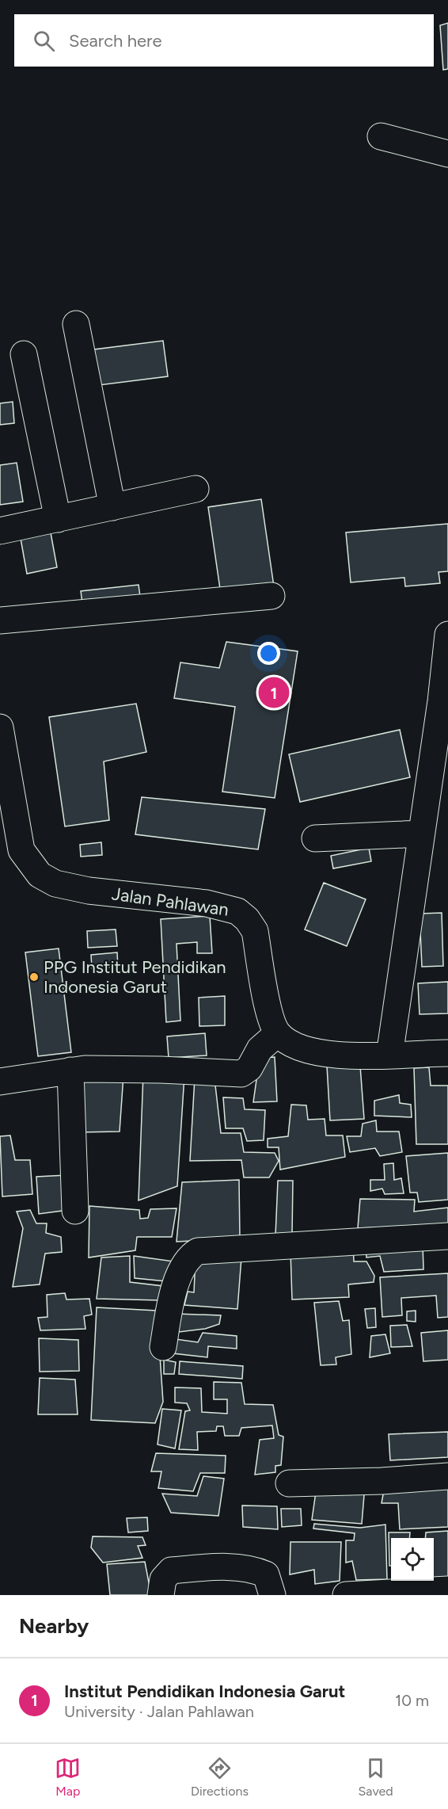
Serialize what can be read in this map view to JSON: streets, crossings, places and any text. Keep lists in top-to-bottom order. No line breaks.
{"streets":{"street":["Jalan Pahlawan"]},"places":["PPG Institut Pendidikan Indonesia Garut"],"page":{"search":"Search here","pins":"1","heading":"Nearby","list":[{"mark":"1","name":"Institut Pendidikan Indonesia Garut","note":"University · Jalan Pahlawan","value":"10 m"}],"nav":["Map","Directions","Saved"]}}
